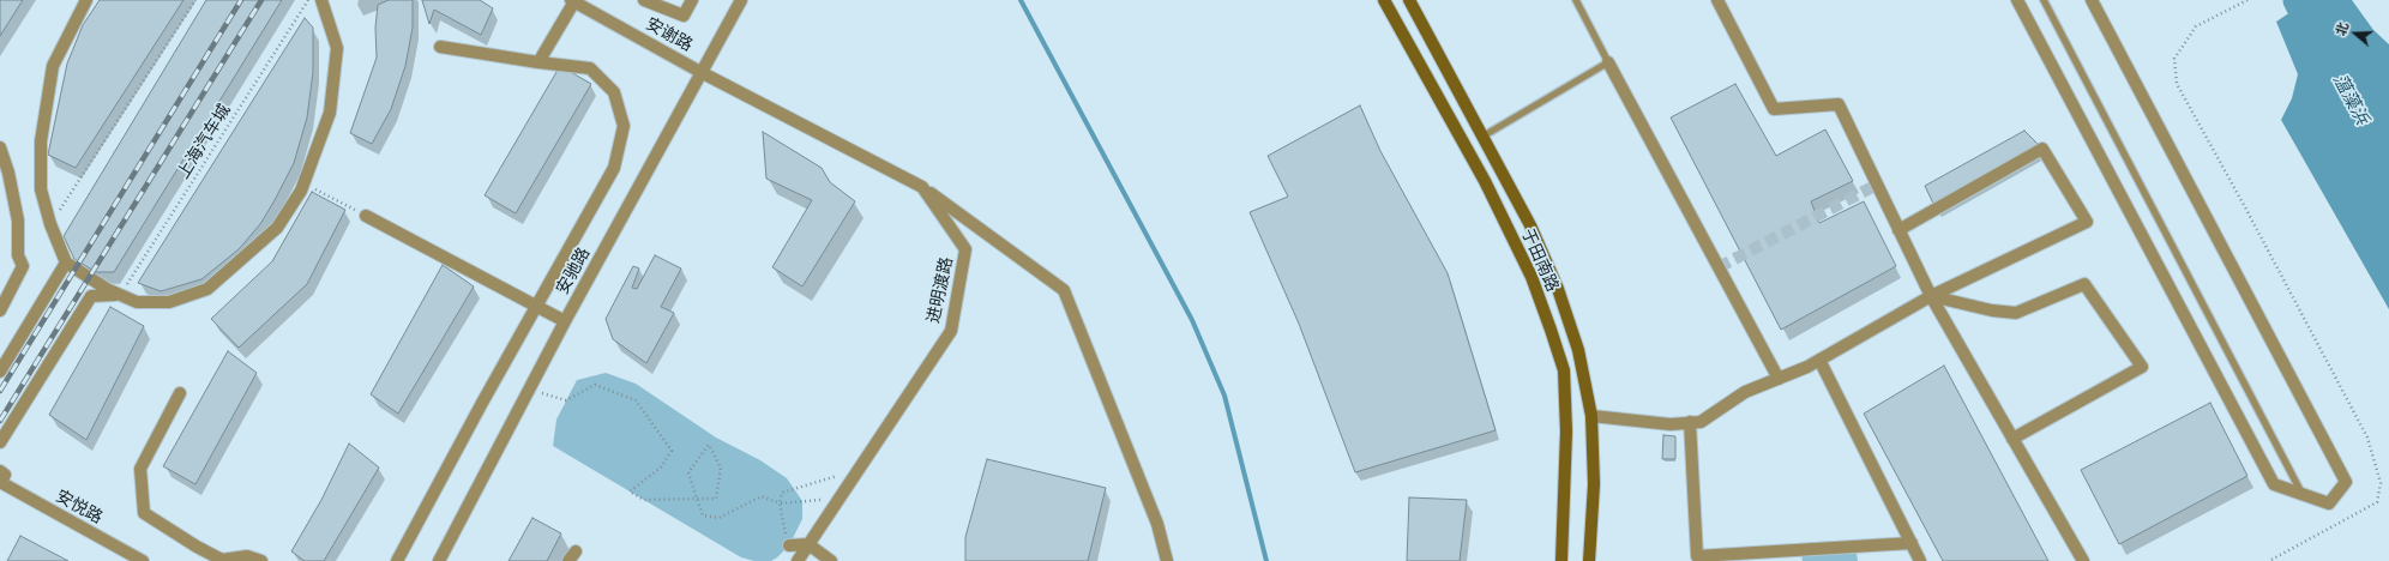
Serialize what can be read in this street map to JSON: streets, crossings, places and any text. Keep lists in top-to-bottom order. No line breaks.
{"streets":{"street":["安谢路","于田南路","安驰路","进明渡路","安悦路"],"path":["上海汽车城"]},"crossings":[["安谢路","安驰路"],["安谢路","进明渡路"],["安驰路","进明渡路"]],"water":["蕰藻浜"],"north":"left"}
